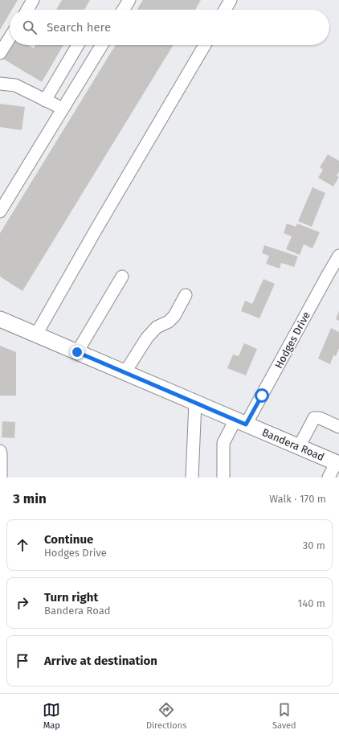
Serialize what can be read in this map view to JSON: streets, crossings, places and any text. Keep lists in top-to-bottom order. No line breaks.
{"streets":{"main road":["Bandera Road"],"street":["Hodges Drive"]},"crossings":[["Hodges Drive","Bandera Road"]],"page":{"search":"Search here","heading":["3 min","Walk · 170 m"],"list":[["Continue","Hodges Drive","30 m"],["Turn right","Bandera Road","140 m"],"Arrive at destination"],"nav":["Map","Directions","Saved"]}}
